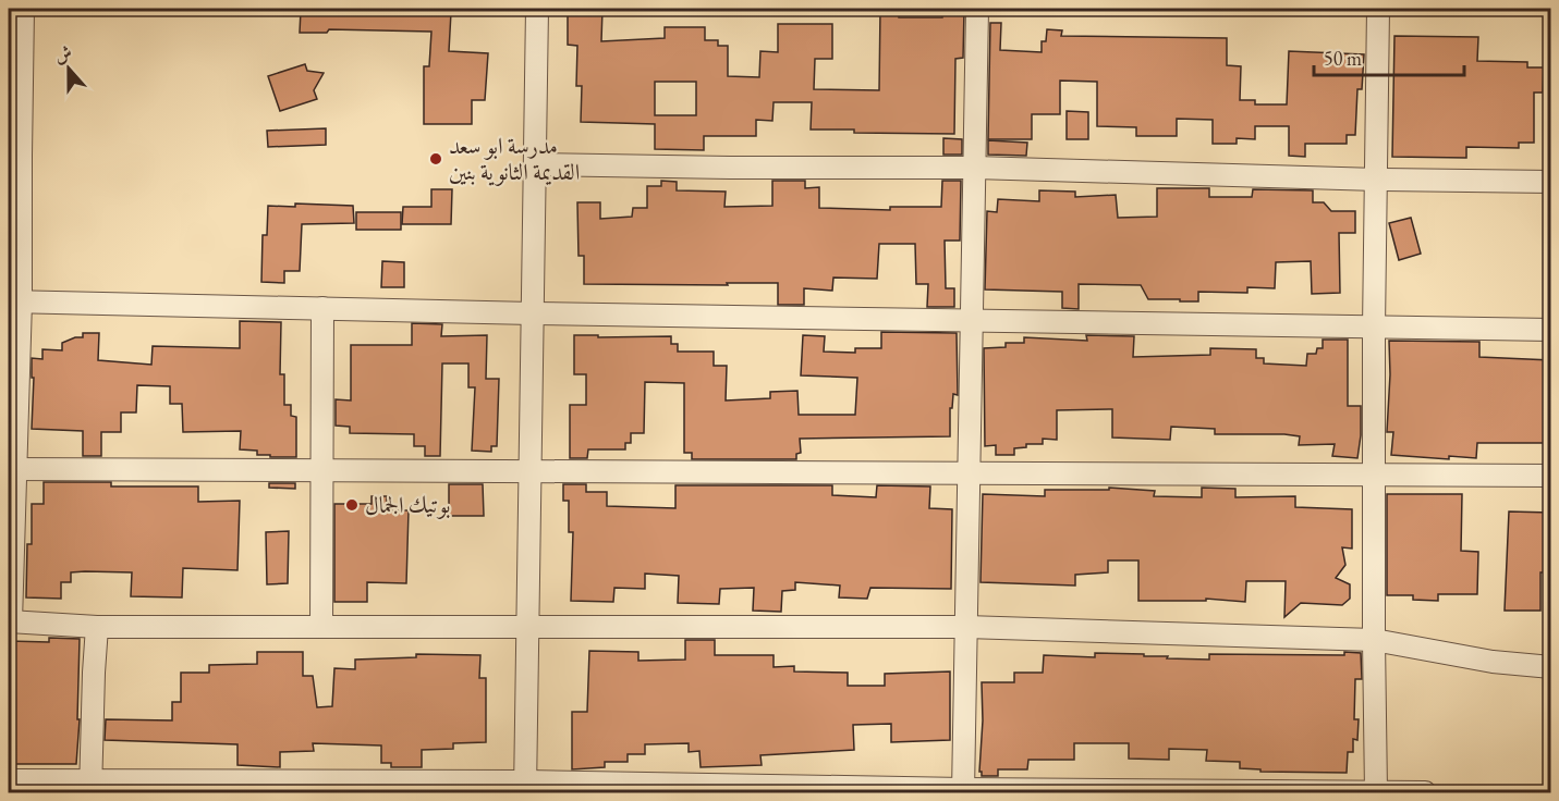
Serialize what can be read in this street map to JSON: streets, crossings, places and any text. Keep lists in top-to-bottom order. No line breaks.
{"places":["مدرسة ابو سعد القديمة الثانوية بنين","بوتيك الجمال"],"scale_bar":"50 m","north":"top"}
